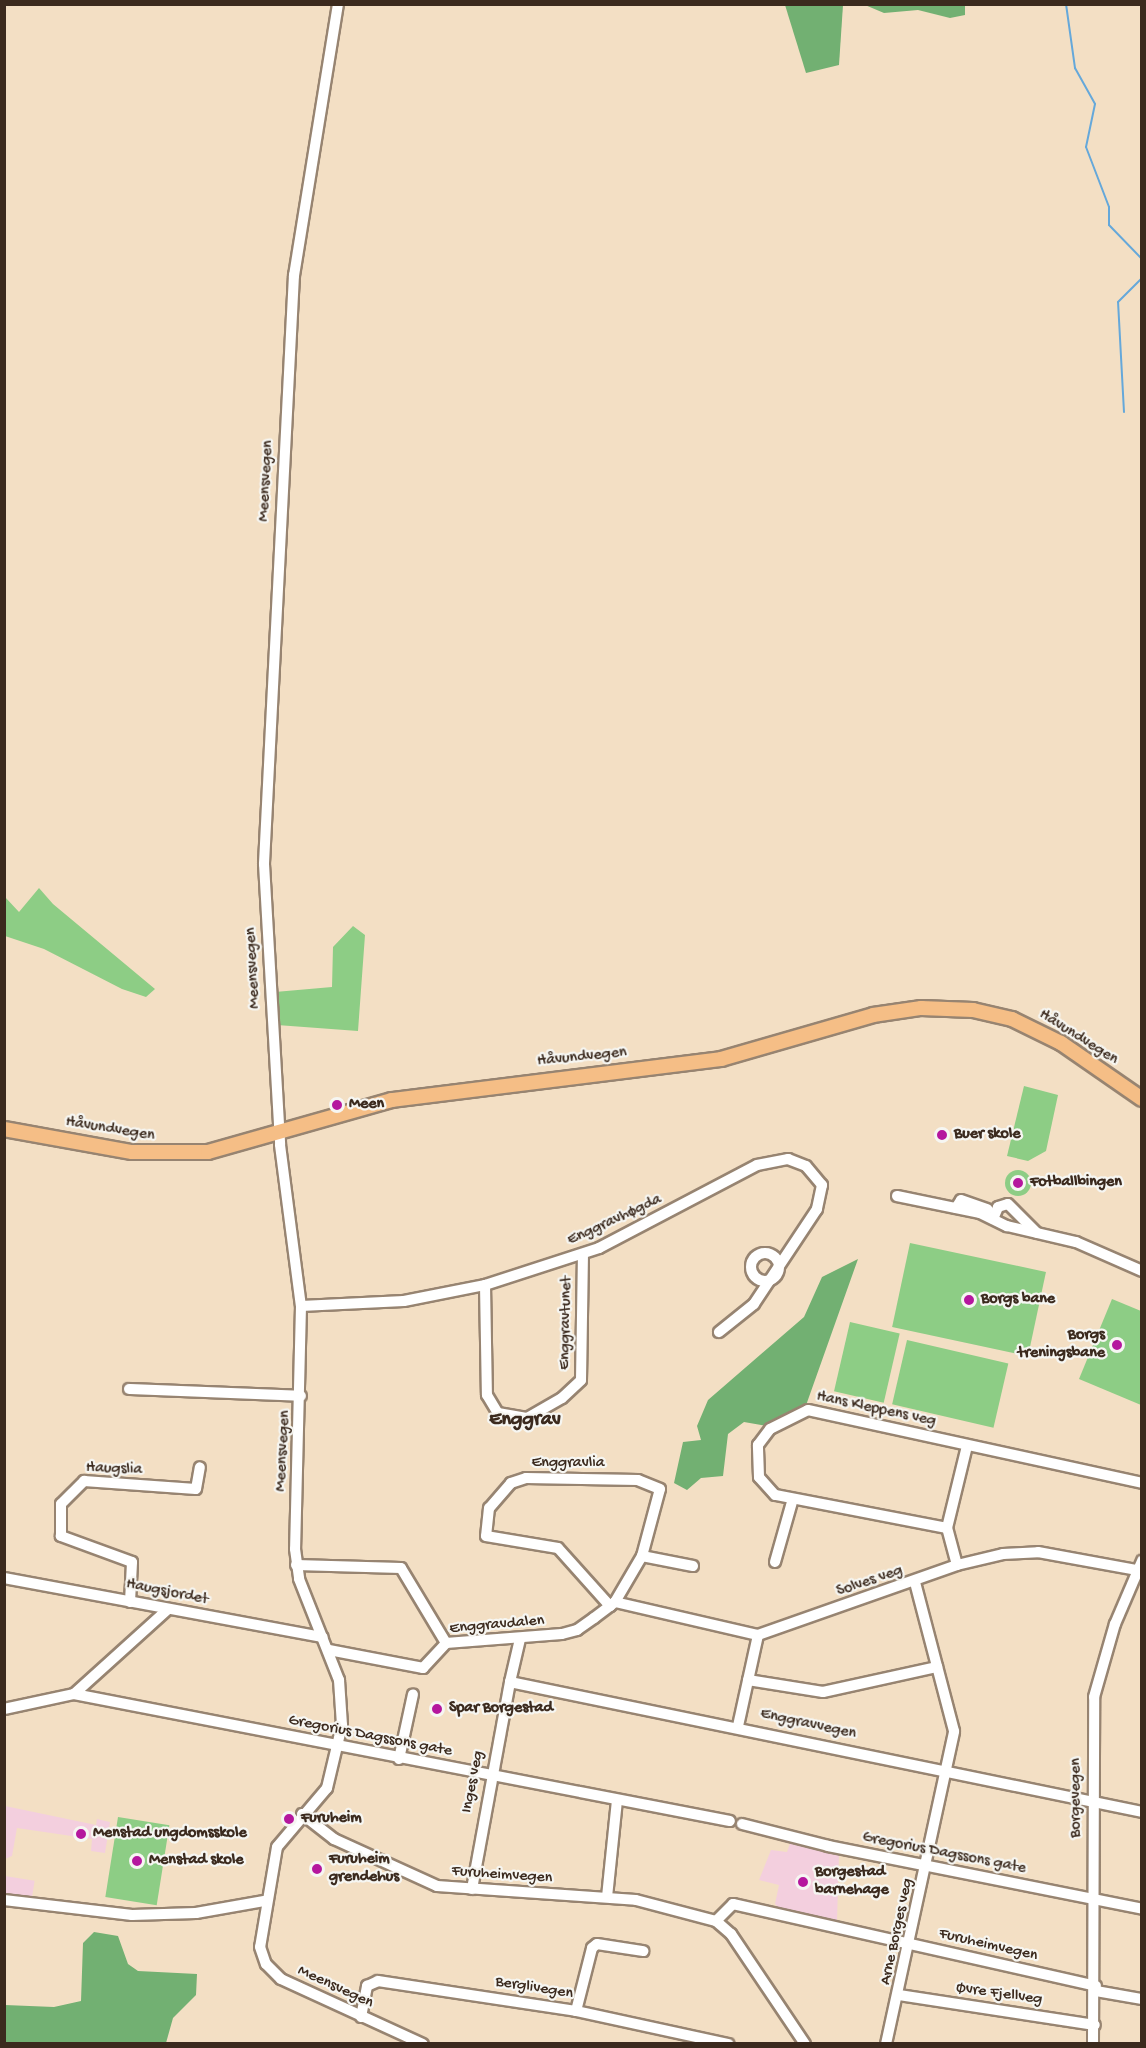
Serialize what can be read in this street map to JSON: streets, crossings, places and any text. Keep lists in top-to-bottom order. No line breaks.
{"streets":{"main road":["Håvundvegen"],"street":["Meensvegen","Enggravhøgda","Enggravtunet","Hans Kleppens veg","Enggravlia","Haugslia","Solves veg","Haugsjordet","Enggravdalen","Enggravvegen","Gregorius Dagssons gate","Inges veg","Borgevegen","Furuheimvegen","Arne Borges veg","Berglivegen","Øvre Fjellveg"]},"crossings":[["Meensvegen","Håvundvegen"],["Meensvegen","Enggravhøgda"],["Meensvegen","Haugsjordet"],["Meensvegen","Enggravdalen"],["Meensvegen","Gregorius Dagssons gate"],["Meensvegen","Furuheimvegen"],["Meensvegen","Berglivegen"],["Enggravhøgda","Enggravtunet"],["Enggravlia","Enggravdalen"],["Haugslia","Haugsjordet"],["Solves veg","Borgevegen"],["Solves veg","Arne Borges veg"],["Enggravvegen","Inges veg"],["Enggravvegen","Borgevegen"],["Enggravvegen","Arne Borges veg"],["Gregorius Dagssons gate","Inges veg"],["Gregorius Dagssons gate","Borgevegen"],["Gregorius Dagssons gate","Arne Borges veg"],["Inges veg","Furuheimvegen"],["Borgevegen","Furuheimvegen"],["Borgevegen","Øvre Fjellveg"],["Furuheimvegen","Arne Borges veg"],["Arne Borges veg","Øvre Fjellveg"]],"districts":["Enggrav"],"places":["Meen","Buer skole","Fotballbingen","Borgs bane","Borgs treningsbane","Spar Borgestad","Furuheim","Menstad ungdomsskole","Menstad skole","Furuheim grendehus","Borgestad barnehage"]}
